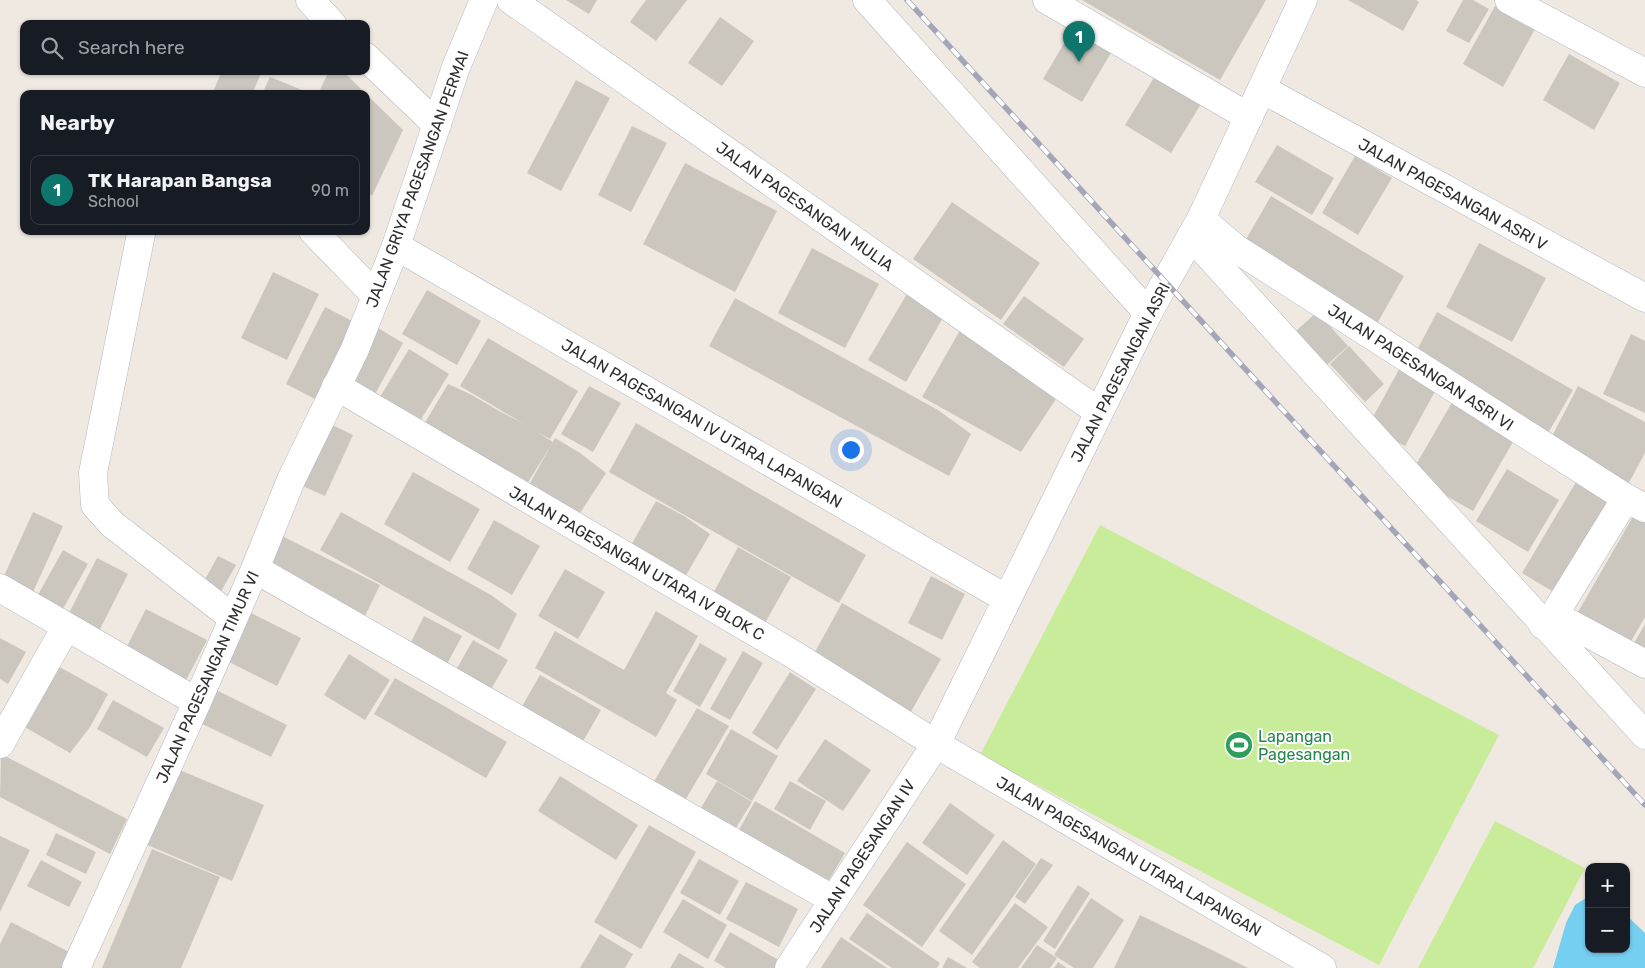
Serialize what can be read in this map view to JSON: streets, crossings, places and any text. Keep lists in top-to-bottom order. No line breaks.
{"streets":{"street":["JALAN GRIYA PAGESANGAN PERMAI","JALAN PAGESANGAN ASRI V","JALAN PAGESANGAN MULIA","JALAN PAGESANGAN ASRI VI","JALAN PAGESANGAN ASRI","JALAN PAGESANGAN IV UTARA LAPANGAN","JALAN PAGESANGAN UTARA IV BLOK C","JALAN PAGESANGAN TIMUR VI","JALAN PAGESANGAN IV","JALAN PAGESANGAN UTARA LAPANGAN"]},"crossings":[["JALAN GRIYA PAGESANGAN PERMAI","JALAN PAGESANGAN IV UTARA LAPANGAN"],["JALAN GRIYA PAGESANGAN PERMAI","JALAN PAGESANGAN UTARA IV BLOK C"],["JALAN GRIYA PAGESANGAN PERMAI","JALAN PAGESANGAN TIMUR VI"],["JALAN PAGESANGAN ASRI V","JALAN PAGESANGAN ASRI"],["JALAN PAGESANGAN MULIA","JALAN PAGESANGAN ASRI"],["JALAN PAGESANGAN ASRI VI","JALAN PAGESANGAN ASRI"],["JALAN PAGESANGAN ASRI","JALAN PAGESANGAN IV UTARA LAPANGAN"],["JALAN PAGESANGAN ASRI","JALAN PAGESANGAN UTARA IV BLOK C"],["JALAN PAGESANGAN ASRI","JALAN PAGESANGAN IV"],["JALAN PAGESANGAN ASRI","JALAN PAGESANGAN UTARA LAPANGAN"],["JALAN PAGESANGAN UTARA IV BLOK C","JALAN PAGESANGAN TIMUR VI"],["JALAN PAGESANGAN UTARA IV BLOK C","JALAN PAGESANGAN IV"],["JALAN PAGESANGAN UTARA IV BLOK C","JALAN PAGESANGAN UTARA LAPANGAN"],["JALAN PAGESANGAN IV","JALAN PAGESANGAN UTARA LAPANGAN"]],"places":{"sports":["Lapangan Pagesangan"]},"page":{"search":"Search here","pins":"1","heading":"Nearby","list":[{"mark":"1","name":"TK Harapan Bangsa","note":"School","value":"90 m"}],"map_buttons":["+","−"]}}
